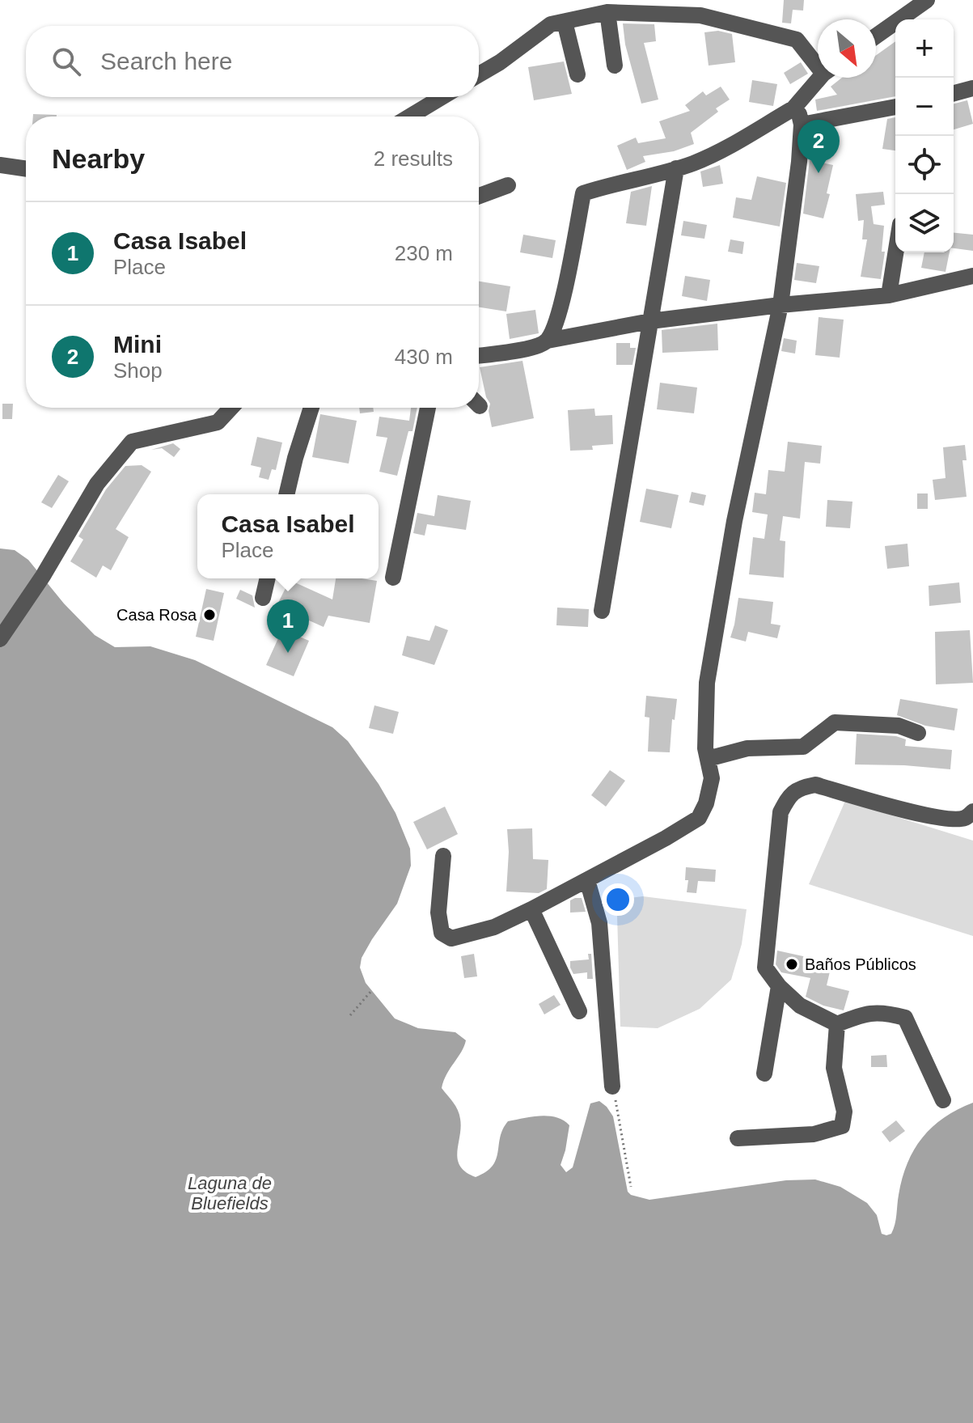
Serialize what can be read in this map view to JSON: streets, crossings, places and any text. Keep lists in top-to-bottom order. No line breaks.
{"water":["Laguna de Bluefields"],"places":["Casa Rosa","Baños Públicos"],"north":"bottom right","page":{"map_buttons":["+","−"],"search":"Search here","heading":["Nearby","2 results"],"pins":["2","1"],"list":[{"mark":"1","name":"Casa Isabel","note":"Place","value":"230 m"},{"mark":"2","name":"Mini","note":"Shop","value":"430 m"}],"popup":["Casa Isabel","Place"]}}
